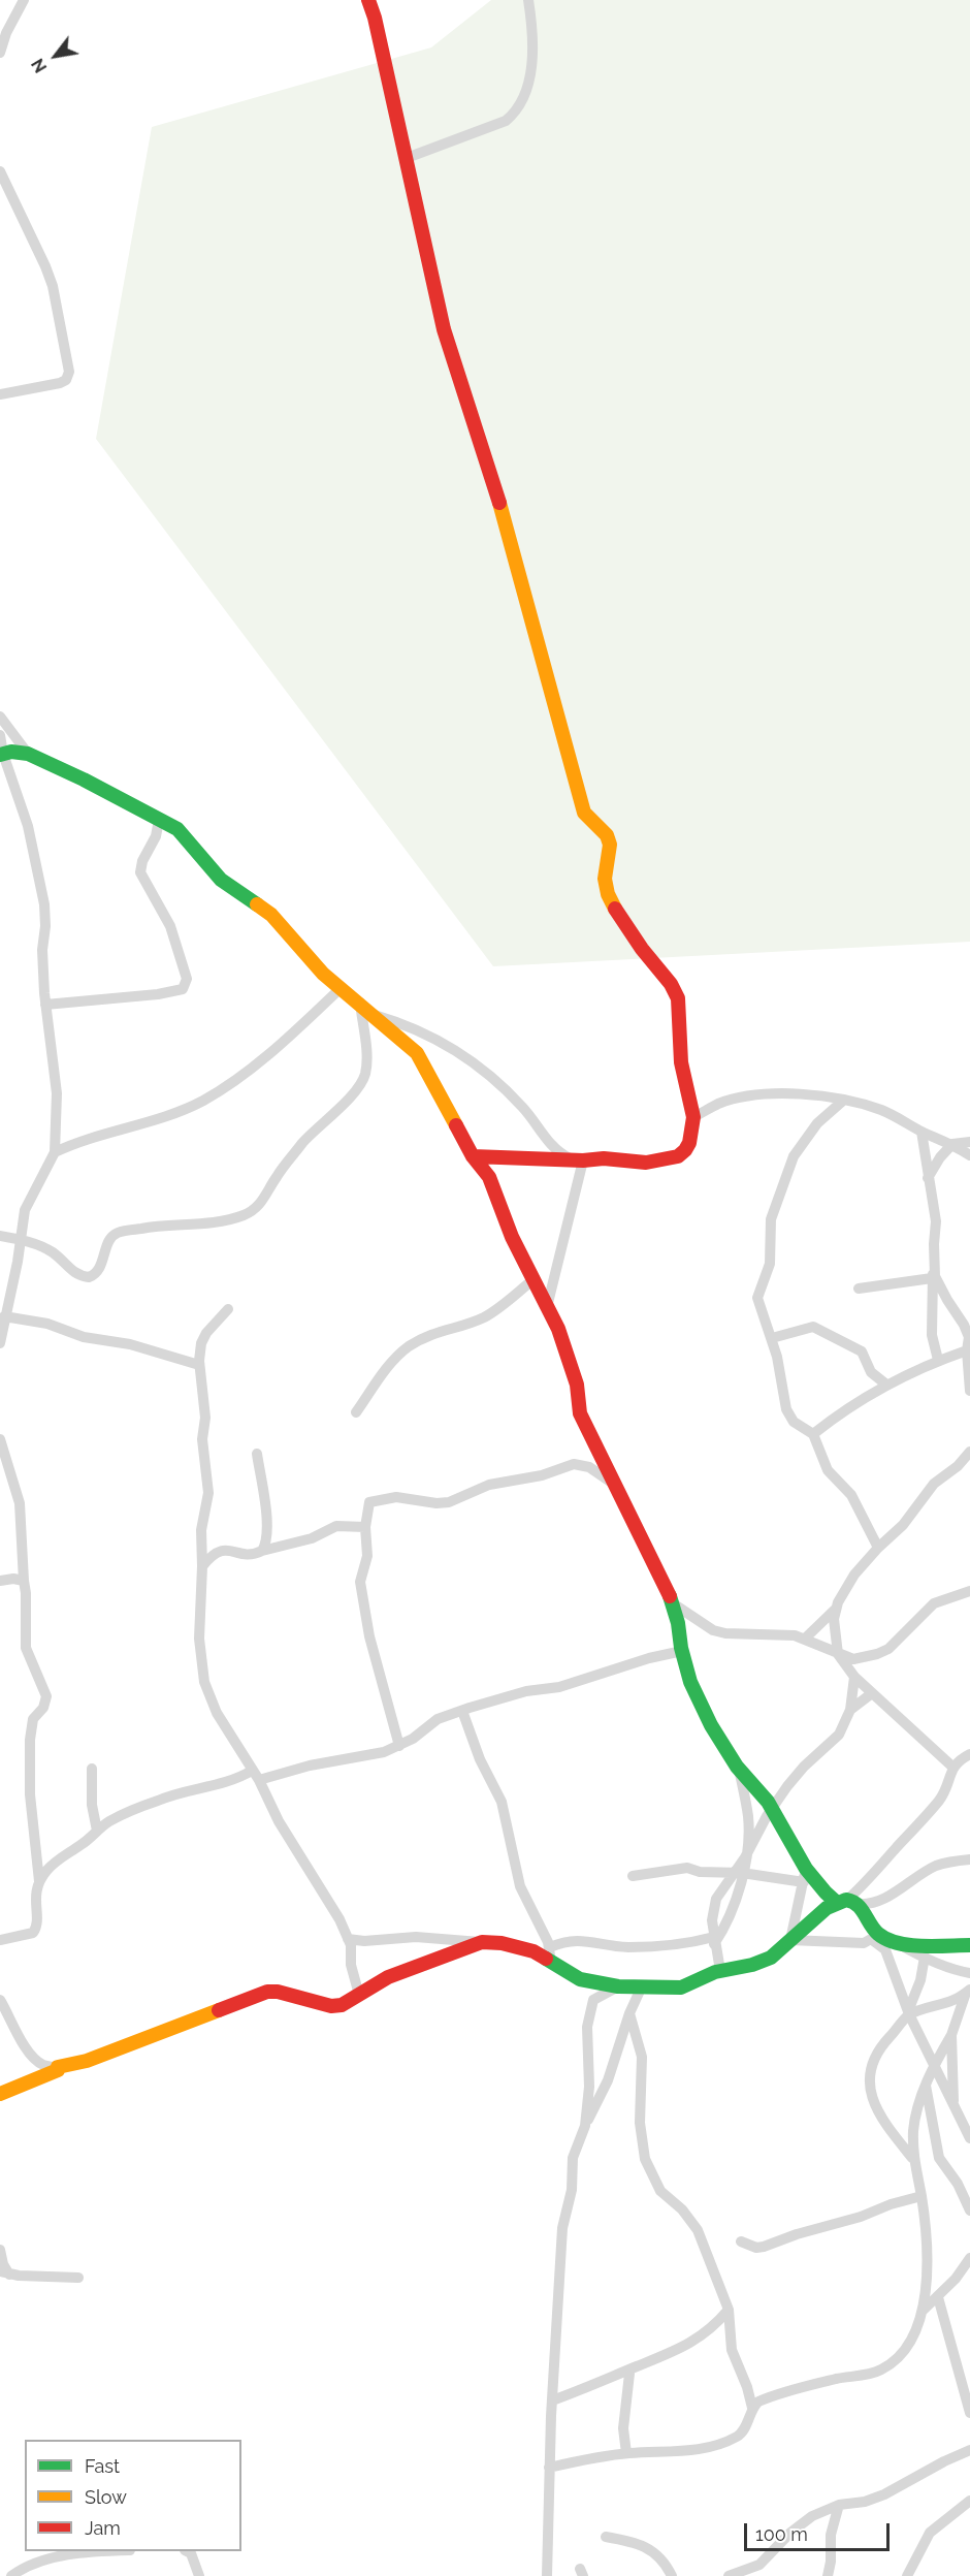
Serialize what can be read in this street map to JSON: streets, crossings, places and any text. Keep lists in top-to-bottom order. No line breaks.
{"legend":["Fast","Slow","Jam"],"scale_bar":"100 m","north":"bottom left"}
